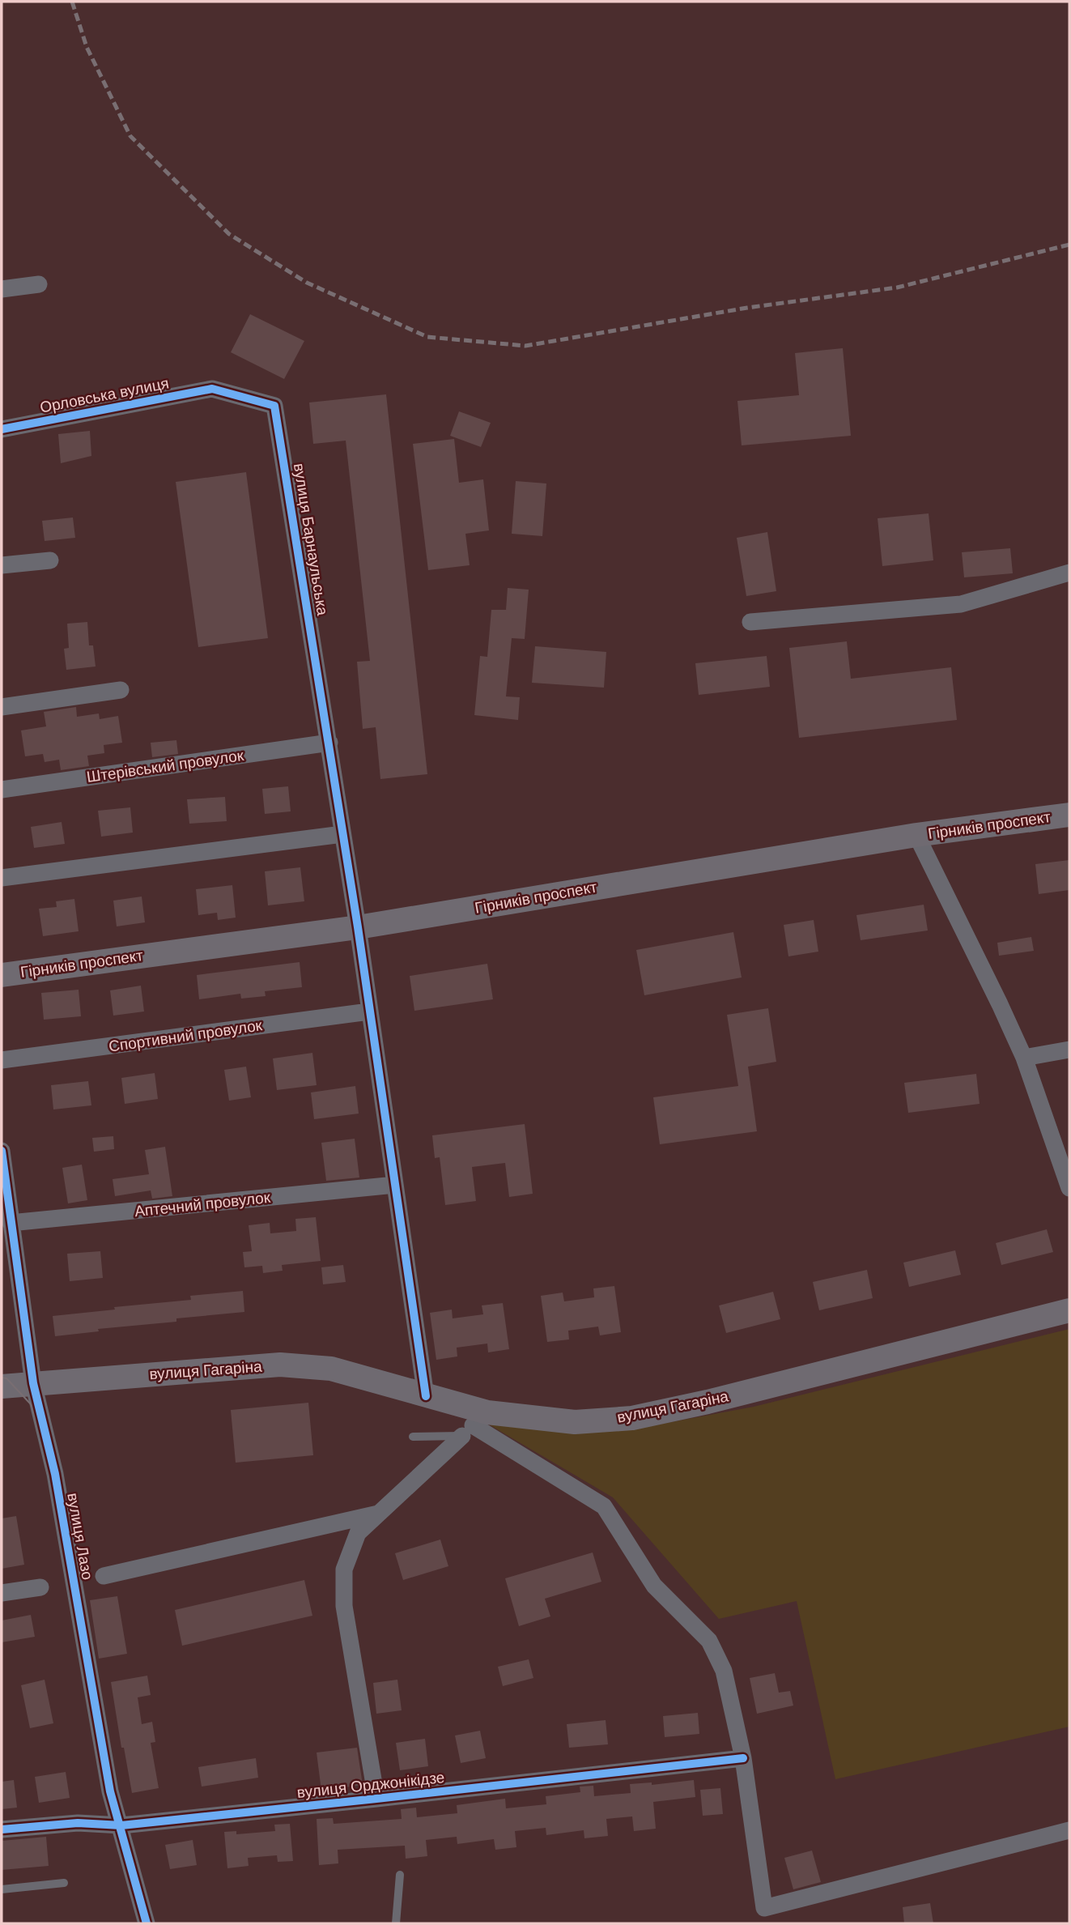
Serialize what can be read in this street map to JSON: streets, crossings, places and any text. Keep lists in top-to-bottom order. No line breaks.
{"streets":{"main road":["Гірників проспект","вулиця Гагаріна"],"street":["Орловська вулиця","вулиця Барнаульська","Штерівський провулок","Спортивний провулок","Аптечний провулок","вулиця Лазо","вулиця Орджонікідзе"]},"crossings":[["Орловська вулиця","вулиця Барнаульська"],["вулиця Барнаульська","Штерівський провулок"],["Аптечний провулок","вулиця Лазо"],["вулиця Гагаріна","вулиця Лазо"],["вулиця Лазо","вулиця Орджонікідзе"]]}
